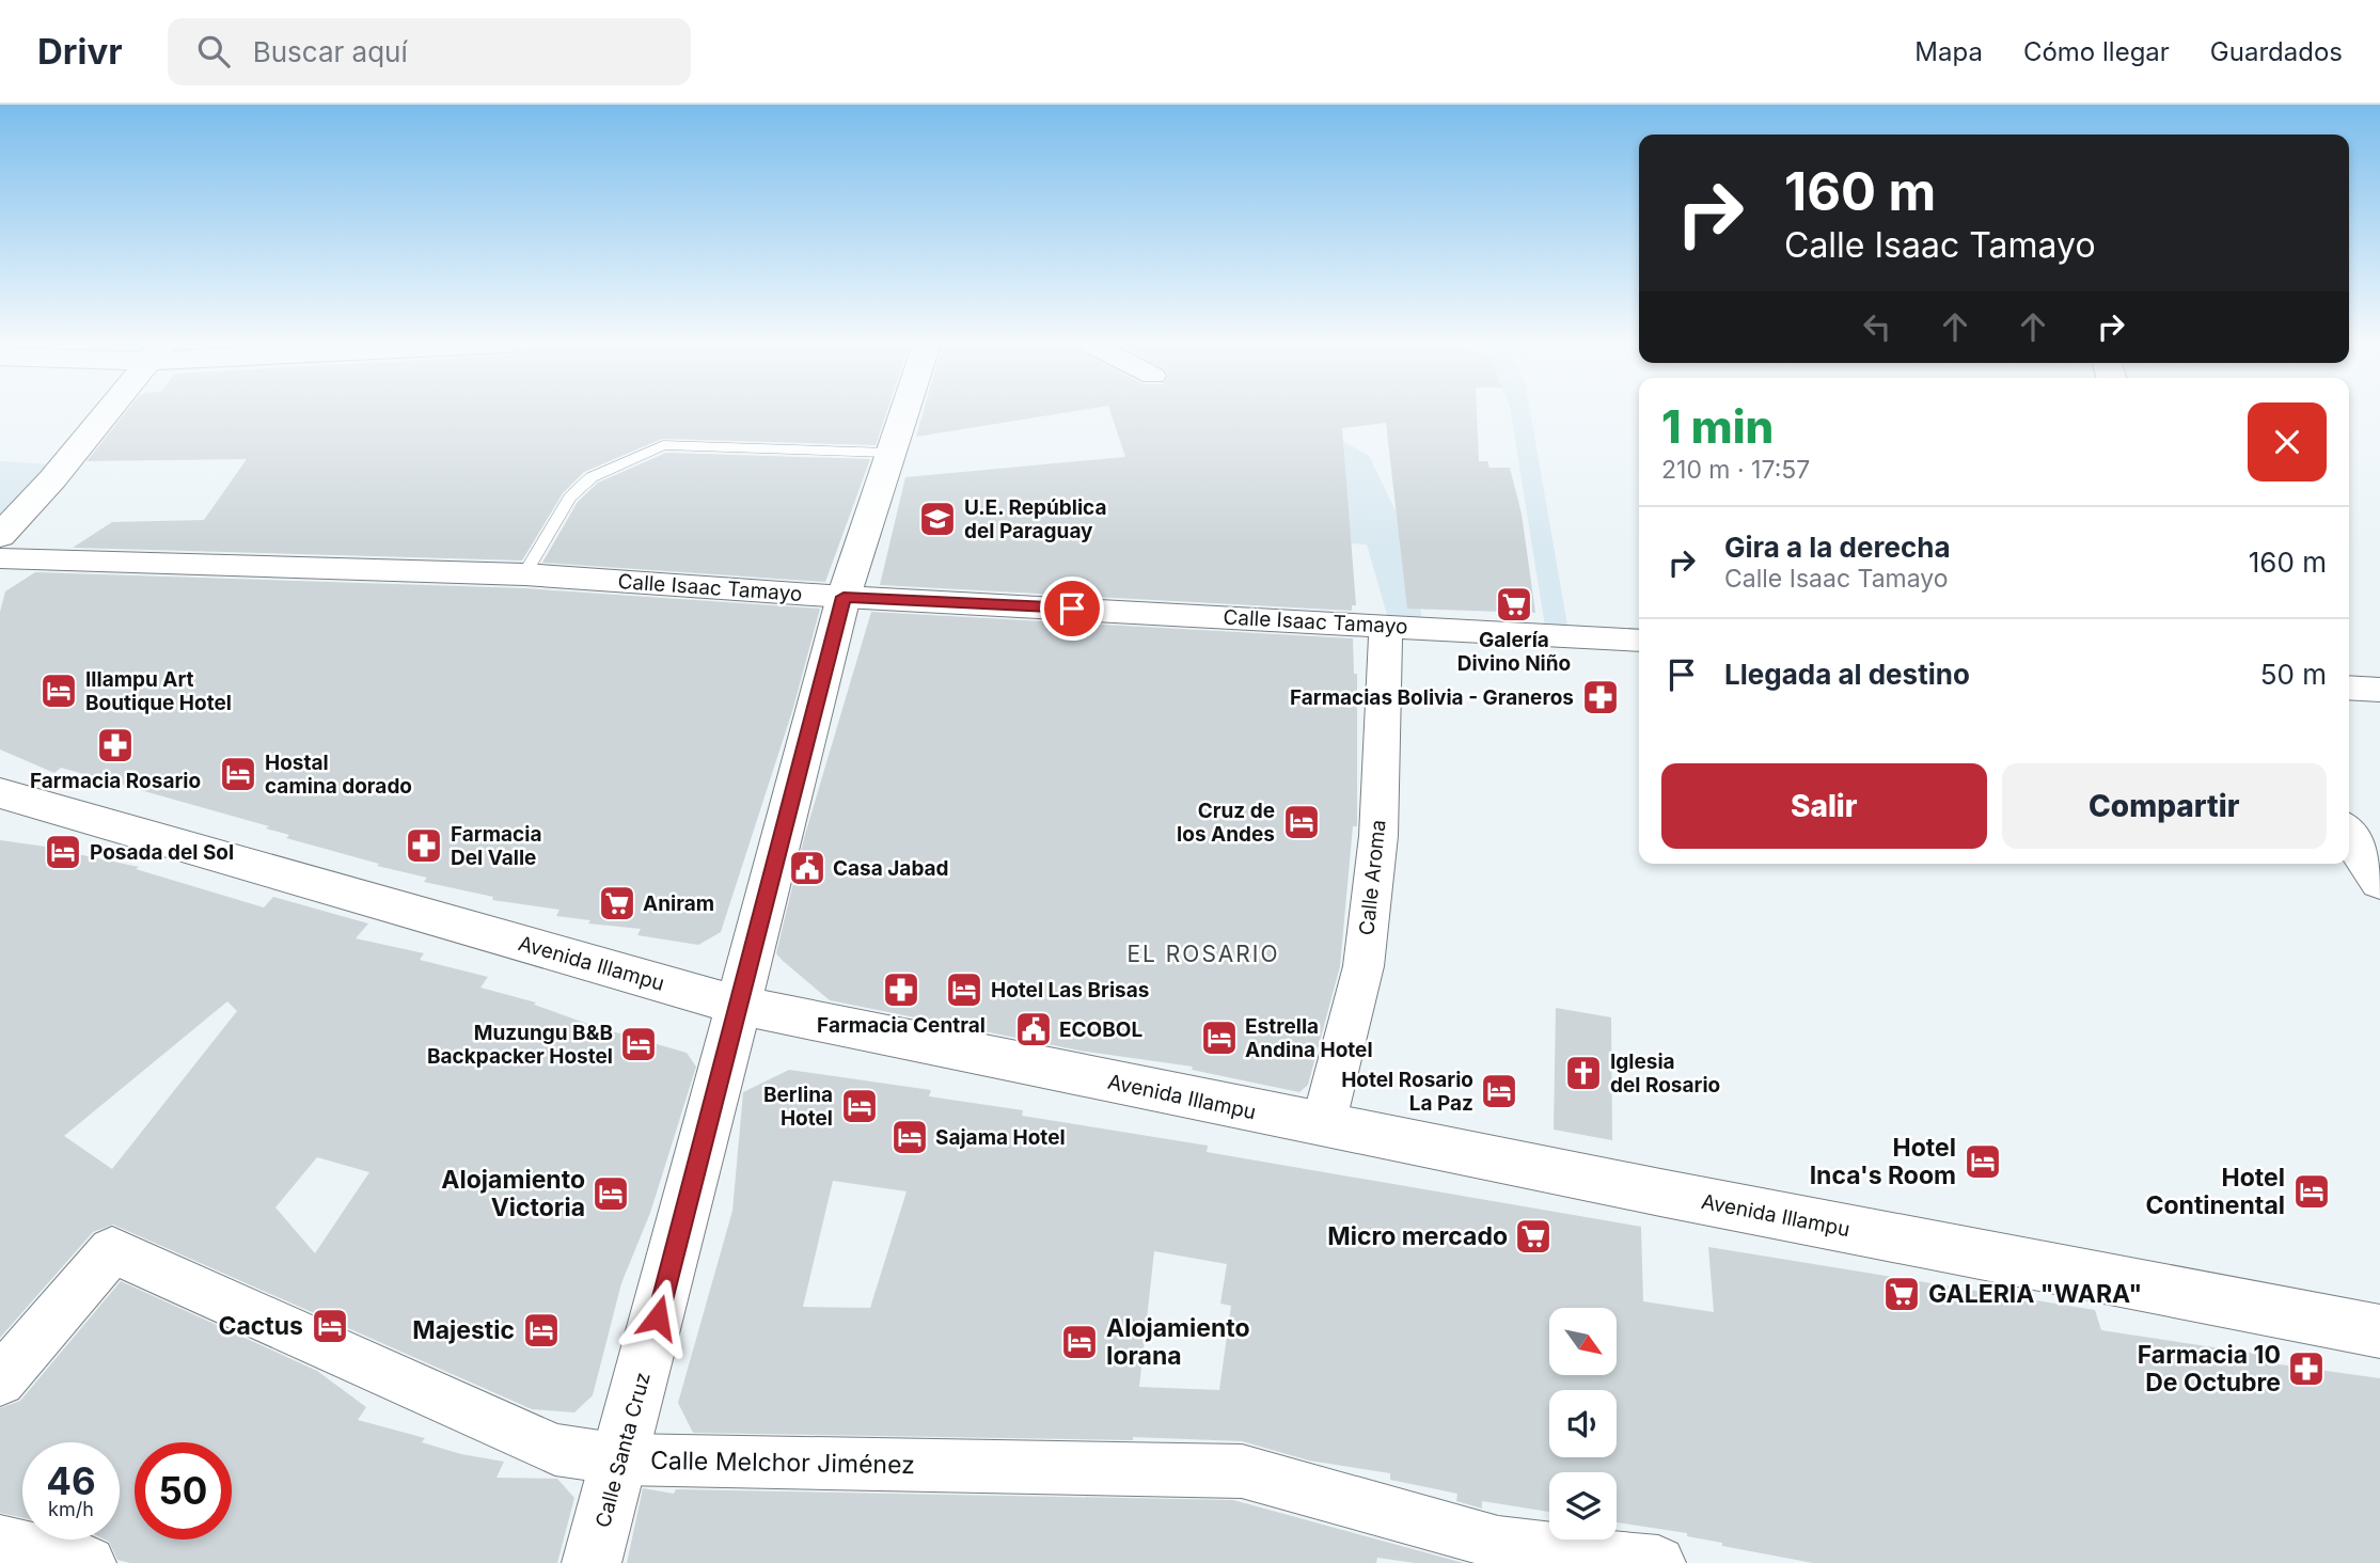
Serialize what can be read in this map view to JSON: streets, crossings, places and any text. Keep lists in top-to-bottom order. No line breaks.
{"streets":{"main road":["Avenida Illampu","Calle Santa Cruz"],"street":["Calle Isaac Tamayo","Calle Aroma","Calle Melchor Jiménez"]},"crossings":[["Calle Isaac Tamayo","Calle Aroma"],["Calle Isaac Tamayo","Calle Santa Cruz"],["Calle Aroma","Avenida Illampu"],["Avenida Illampu","Calle Santa Cruz"],["Calle Santa Cruz","Calle Melchor Jiménez"]],"districts":["EL ROSARIO"],"places":{"school or university":["U.E. República del Paraguay"],"supermarket":["Galería Divino Niño","Aniram","Micro mercado","GALERIA \"WARA\""],"hotel":["Illampu Art Boutique Hotel","Hostal camina dorado","Cruz de los Andes","Posada del Sol","Hotel Las Brisas","Estrella Andina Hotel","Muzungu B&B Backpacker Hostel","Hotel Rosario La Paz","Berlina Hotel","Sajama Hotel","Hotel Inca's Room","Hotel Continental","Alojamiento Victoria","Cactus","Majestic","Alojamiento Iorana"],"pharmacy":["Farmacias Bolivia - Graneros","Farmacia Rosario","Farmacia Del Valle","Farmacia Central","Farmacia 10 De Octubre"],"public building":["Casa Jabad","ECOBOL"],"church":["Iglesia del Rosario"]},"north":"bottom right","page":{"header":"Drivr","search":"Buscar aquí","nav":["Mapa","Cómo llegar","Guardados"],"turn":["160 m","Calle Isaac Tamayo"],"heading":["1 min","210 m · 17:57"],"list":[{"name":"Gira a la derecha","note":"Calle Isaac Tamayo","value":"160 m"},{"name":"Llegada al destino","value":"50 m"}],"buttons":["Salir","Compartir"],"speed":"46 km/h","limit":"50"}}
